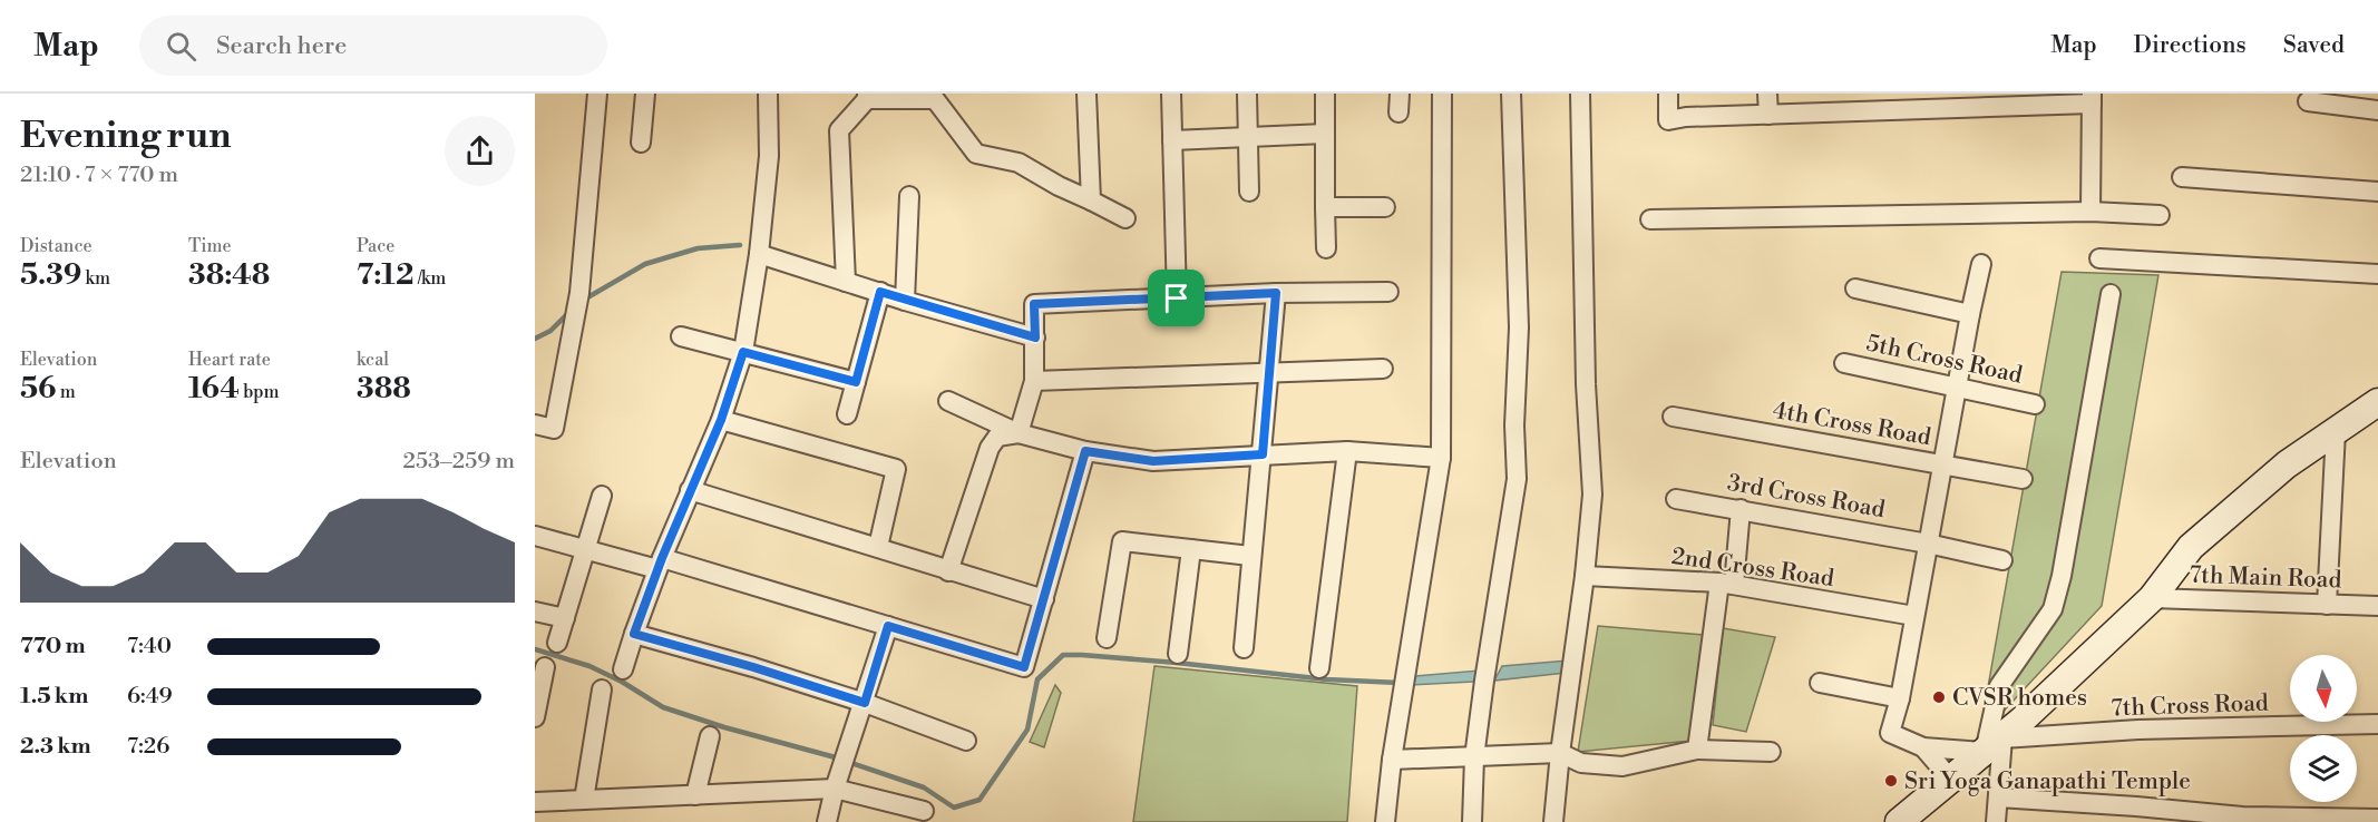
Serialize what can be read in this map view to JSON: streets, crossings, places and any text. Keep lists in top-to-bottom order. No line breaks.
{"streets":{"street":["5th Cross Road","4th Cross Road","3rd Cross Road","2nd Cross Road","7th Main Road","7th Cross Road"]},"places":["CVSR homes","Sri Yoga Ganapathi Temple"],"north":"bottom","page":{"header":"Map","search":"Search here","nav":["Map","Directions","Saved"],"heading":["Evening run","21:10 · 7 × 770 m"],"stats":[["Distance","5.39 km"],["Time","38:48"],["Pace","7:12 /km"],["Elevation","56 m"],["Heart rate","164 bpm"],["kcal","388"]],"chart":["Elevation","253–259 m"],"list":[{"name":"770 m","note":"7:40"},{"name":"1.5 km","note":"6:49"},{"name":"2.3 km","note":"7:26"}]}}
